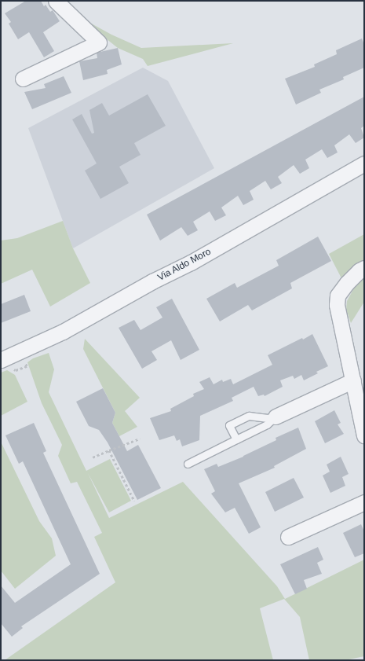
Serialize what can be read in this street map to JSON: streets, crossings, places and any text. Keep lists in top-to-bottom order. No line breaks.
{"streets":{"street":["Via Aldo Moro"]}}
